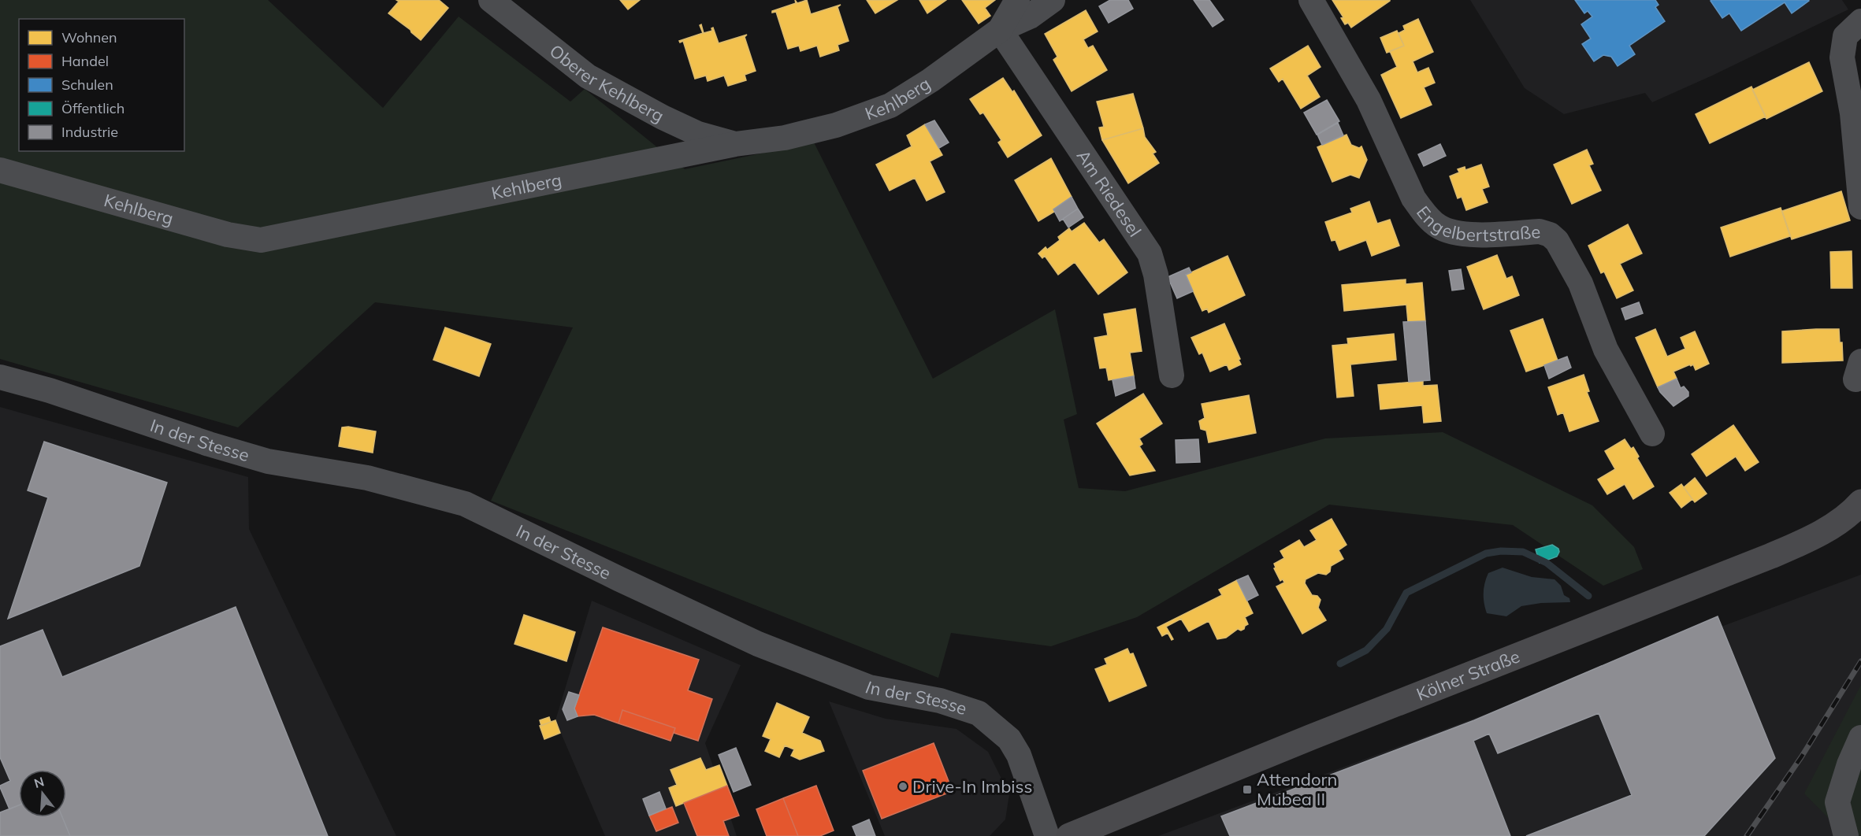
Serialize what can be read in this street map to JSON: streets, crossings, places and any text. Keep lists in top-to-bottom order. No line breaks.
{"streets":{"street":["Oberer Kehlberg","Kehlberg","Am Riedesel","Engelbertstraße","In der Stesse","Kölner Straße"]},"crossings":[["Oberer Kehlberg","Kehlberg"],["Kehlberg","Am Riedesel"]],"places":{"other":["Drive-In Imbiss"],"transit":["Attendorn Mubea II"]},"legend":["Wohnen","Handel","Schulen","Öffentlich","Industrie"],"north":"top"}
